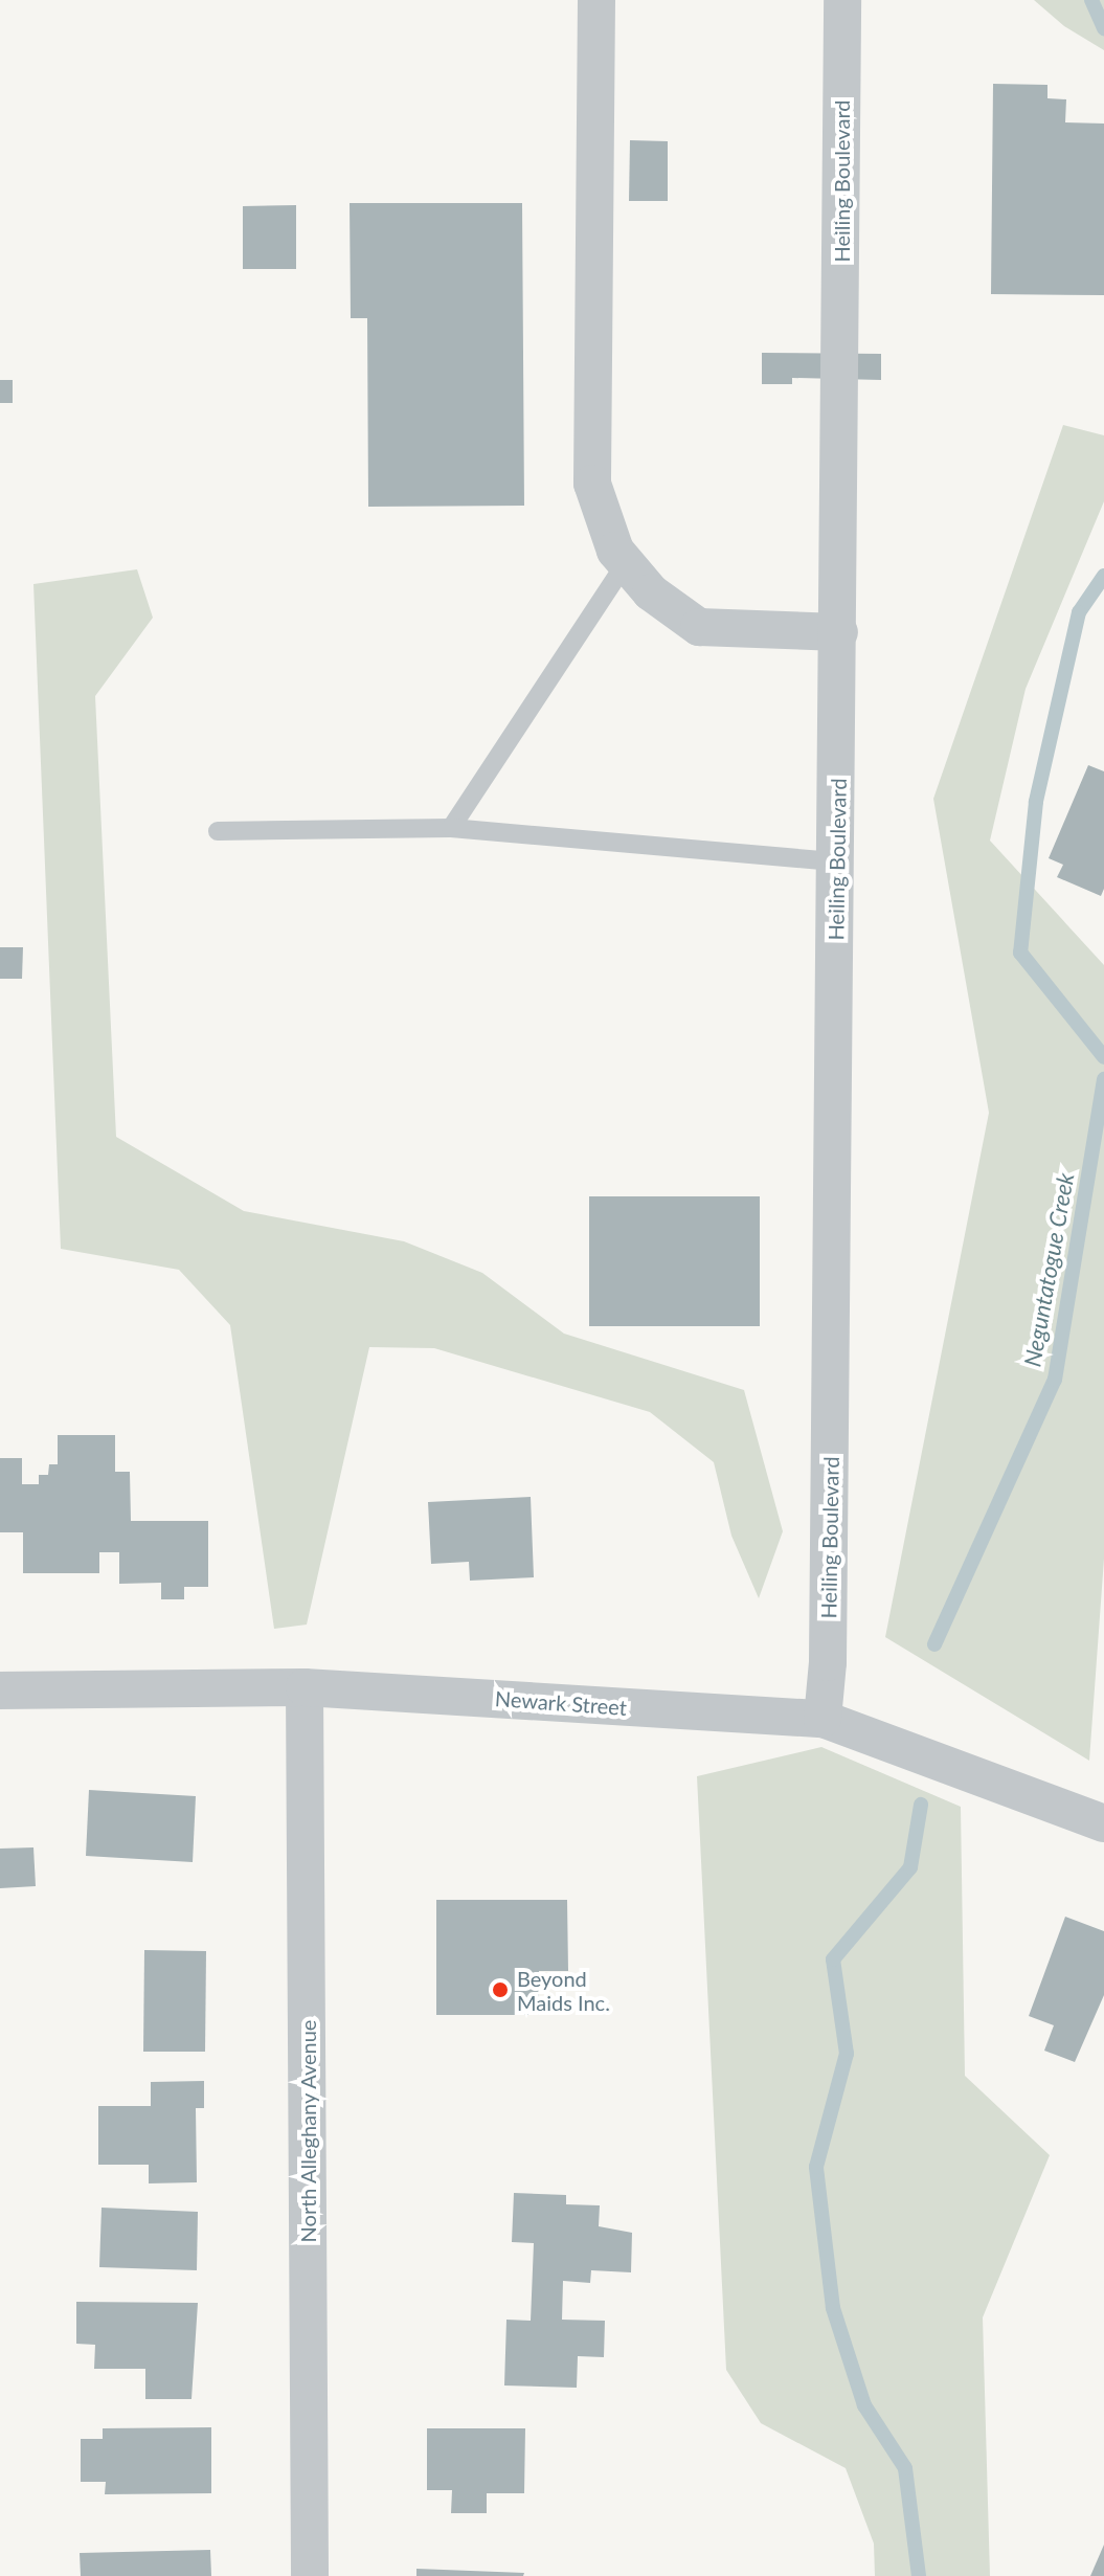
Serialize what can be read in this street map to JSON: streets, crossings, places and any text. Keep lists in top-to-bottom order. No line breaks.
{"streets":{"street":["Heiling Boulevard","Newark Street","North Alleghany Avenue"]},"crossings":[["Heiling Boulevard","Newark Street"],["Newark Street","North Alleghany Avenue"]],"water":["Neguntatogue Creek"],"places":["Beyond Maids Inc."]}
